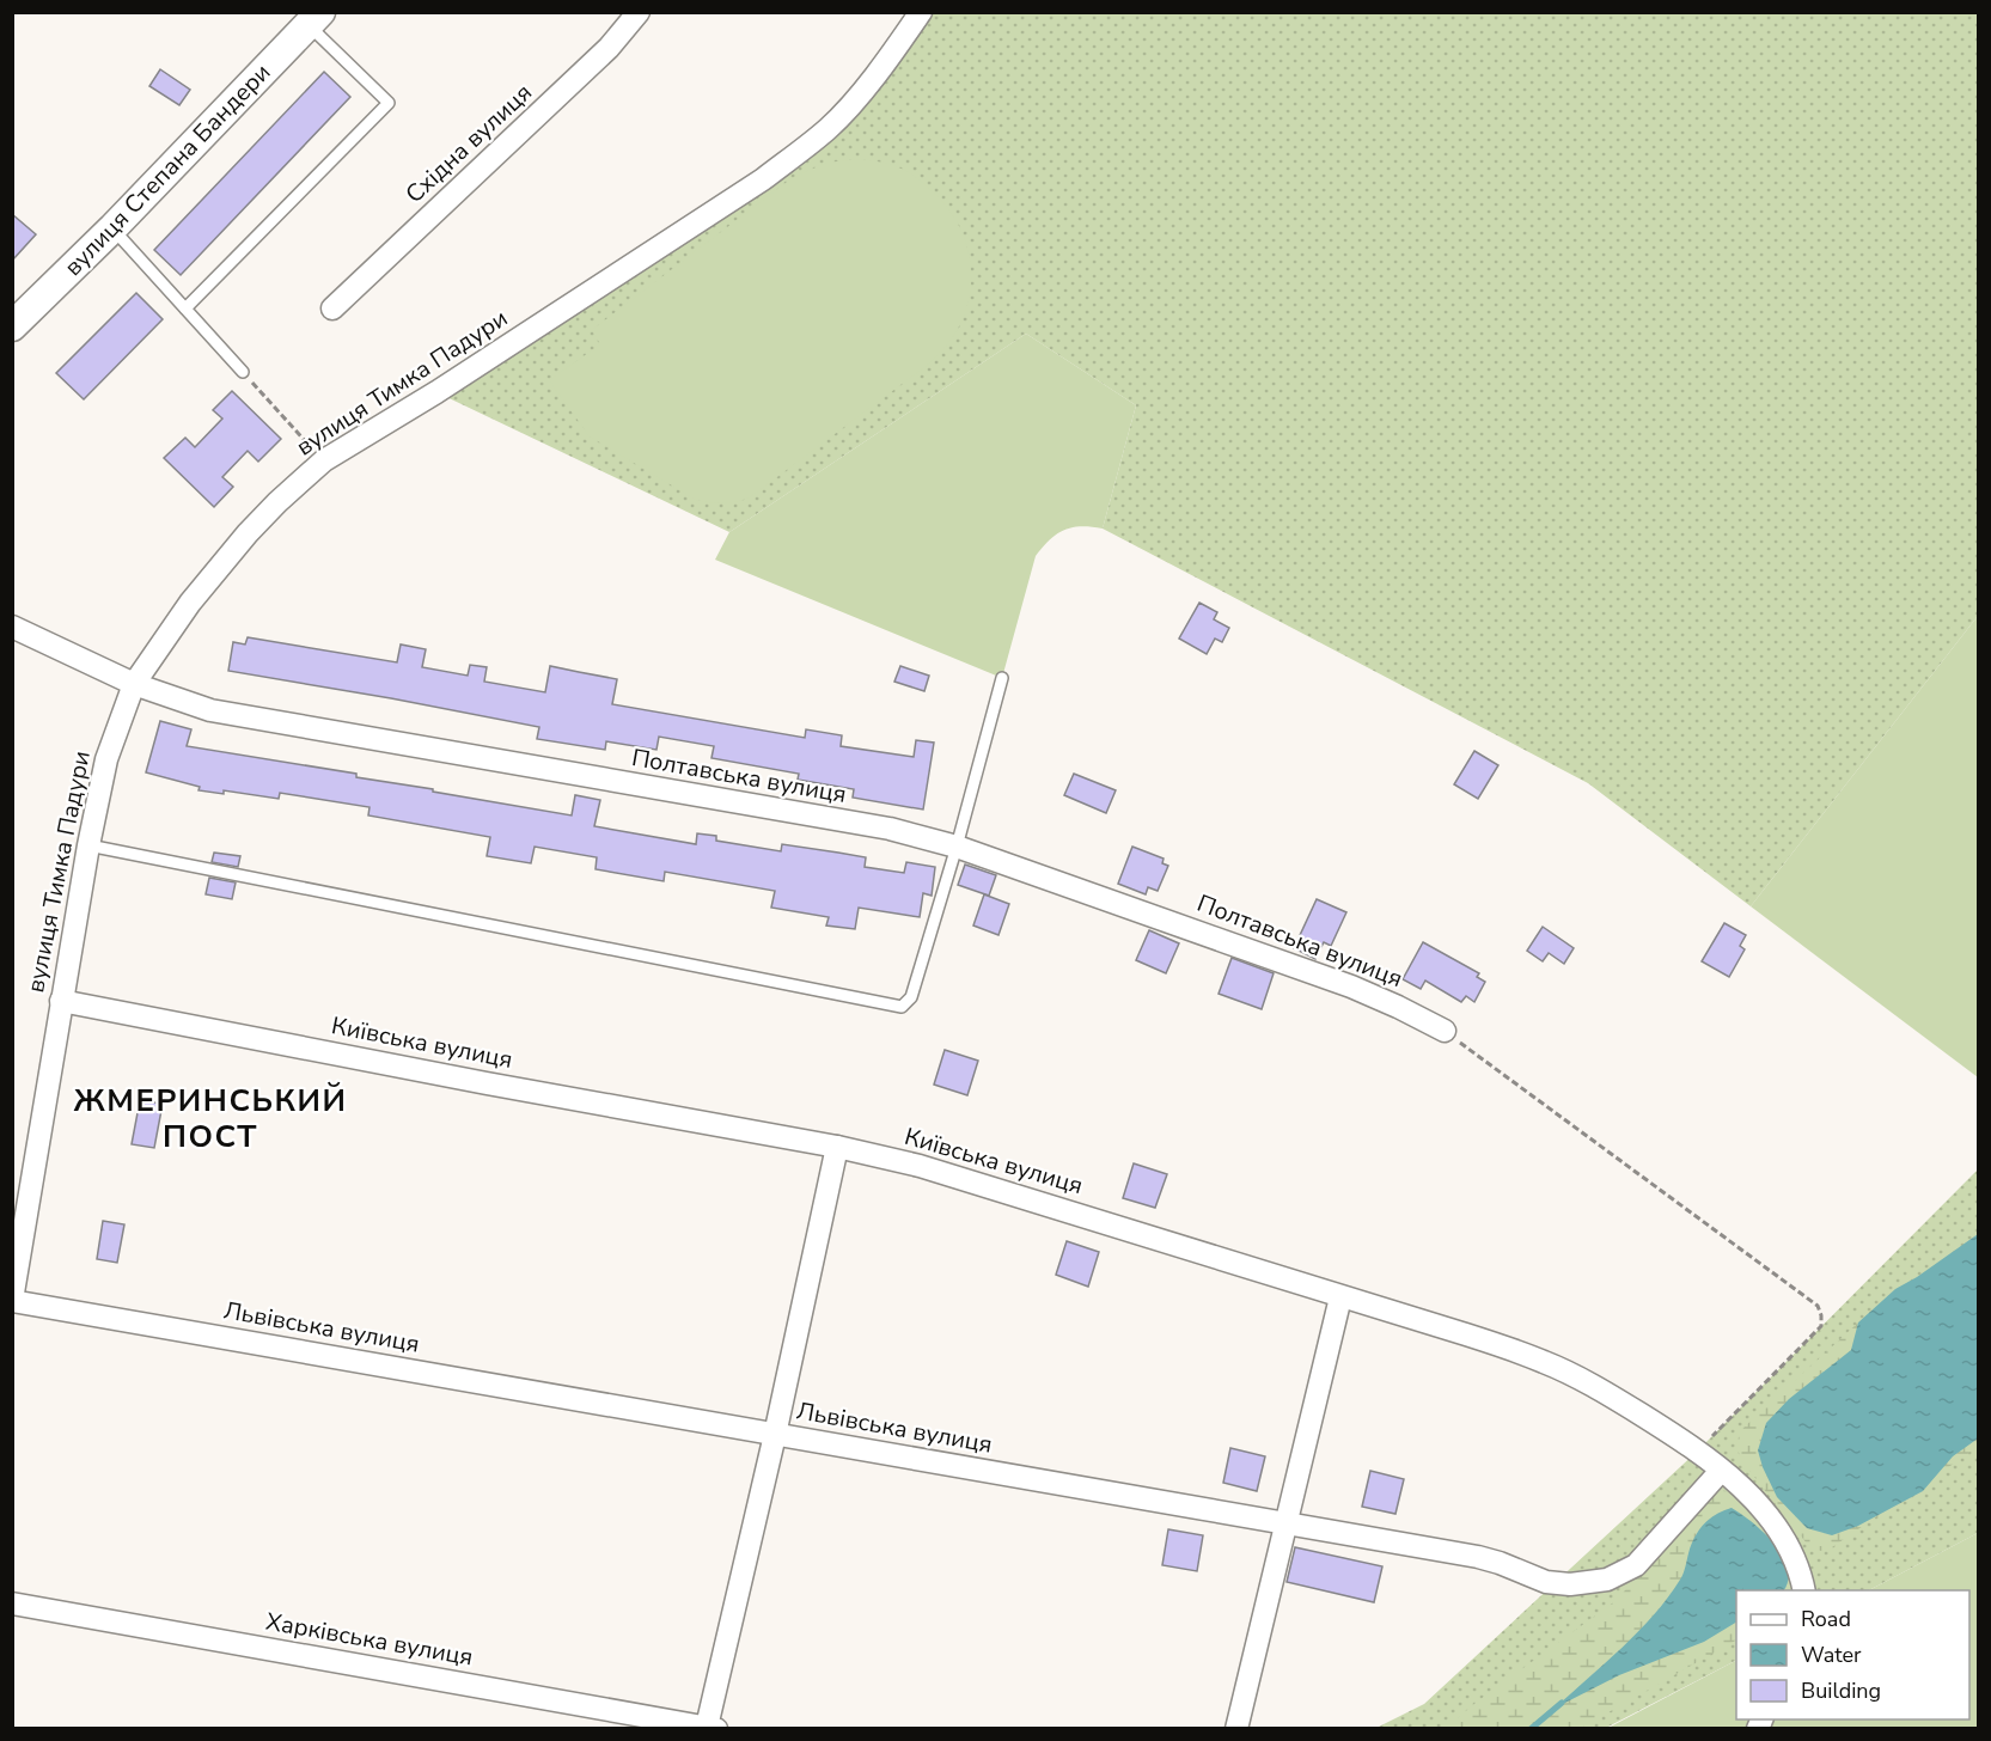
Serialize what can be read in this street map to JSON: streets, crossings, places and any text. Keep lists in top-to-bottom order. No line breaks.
{"streets":{"street":["Східна вулиця","вулиця Степана Бандери","вулиця Тимка Падури","Полтавська вулиця","Київська вулиця","Львівська вулиця","Харківська вулиця"]},"crossings":[["вулиця Тимка Падури","Полтавська вулиця"],["вулиця Тимка Падури","Київська вулиця"],["вулиця Тимка Падури","Львівська вулиця"],["Київська вулиця","Львівська вулиця"]],"districts":["ЖМЕРИНСЬКИЙ ПОСТ"],"legend":["Road","Water","Building"]}
